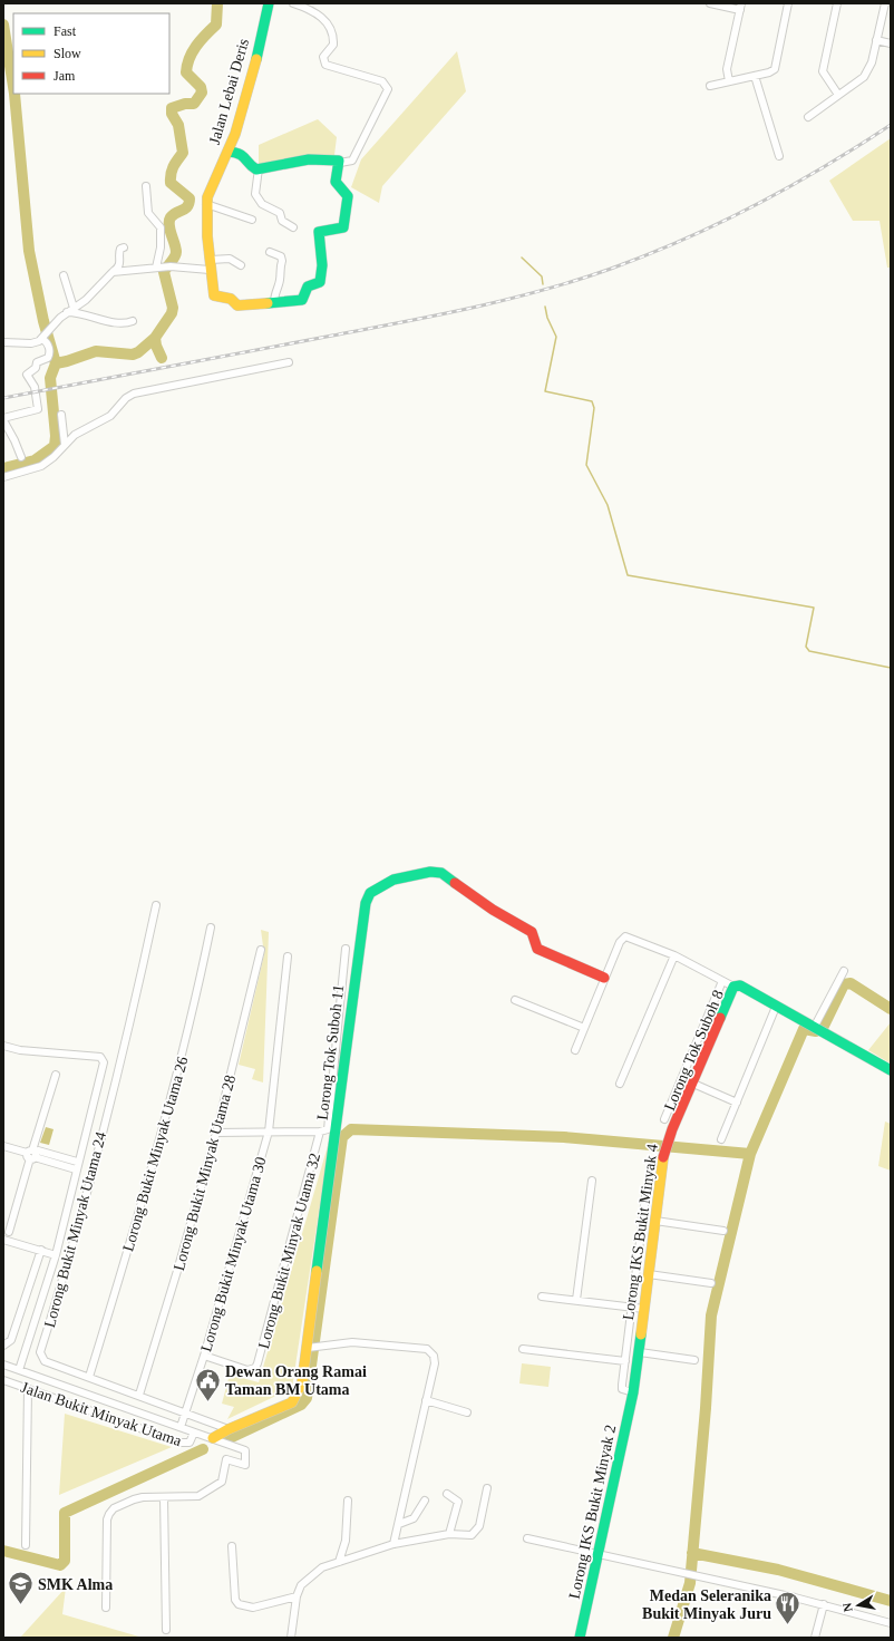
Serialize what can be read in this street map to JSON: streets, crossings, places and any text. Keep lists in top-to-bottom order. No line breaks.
{"streets":{"street":["Jalan Lebai Deris","Lorong Tok Suboh 8","Lorong Tok Suboh 11","Lorong Bukit Minyak Utama 26","Lorong Bukit Minyak Utama 28","Lorong Bukit Minyak Utama 24","Lorong IKS Bukit Minyak 4","Lorong Bukit Minyak Utama 32","Lorong Bukit Minyak Utama 30","Jalan Bukit Minyak Utama","Lorong IKS Bukit Minyak 2"]},"crossings":[["Lorong Tok Suboh 11","Lorong Bukit Minyak Utama 24"],["Lorong Tok Suboh 11","Jalan Bukit Minyak Utama"],["Lorong Bukit Minyak Utama 26","Lorong Bukit Minyak Utama 24"],["Lorong Bukit Minyak Utama 28","Lorong Bukit Minyak Utama 24"],["Lorong Bukit Minyak Utama 24","Lorong Bukit Minyak Utama 30"],["Lorong IKS Bukit Minyak 4","Lorong IKS Bukit Minyak 2"],["Lorong Bukit Minyak Utama 32","Lorong Bukit Minyak Utama 30"],["Lorong Bukit Minyak Utama 30","Jalan Bukit Minyak Utama"]],"places":{"public building":["Dewan Orang Ramai Taman BM Utama"],"school or university":["SMK Alma"],"restaurant":["Medan Seleranika Bukit Minyak Juru"]},"legend":["Fast","Slow","Jam"],"north":"left"}
